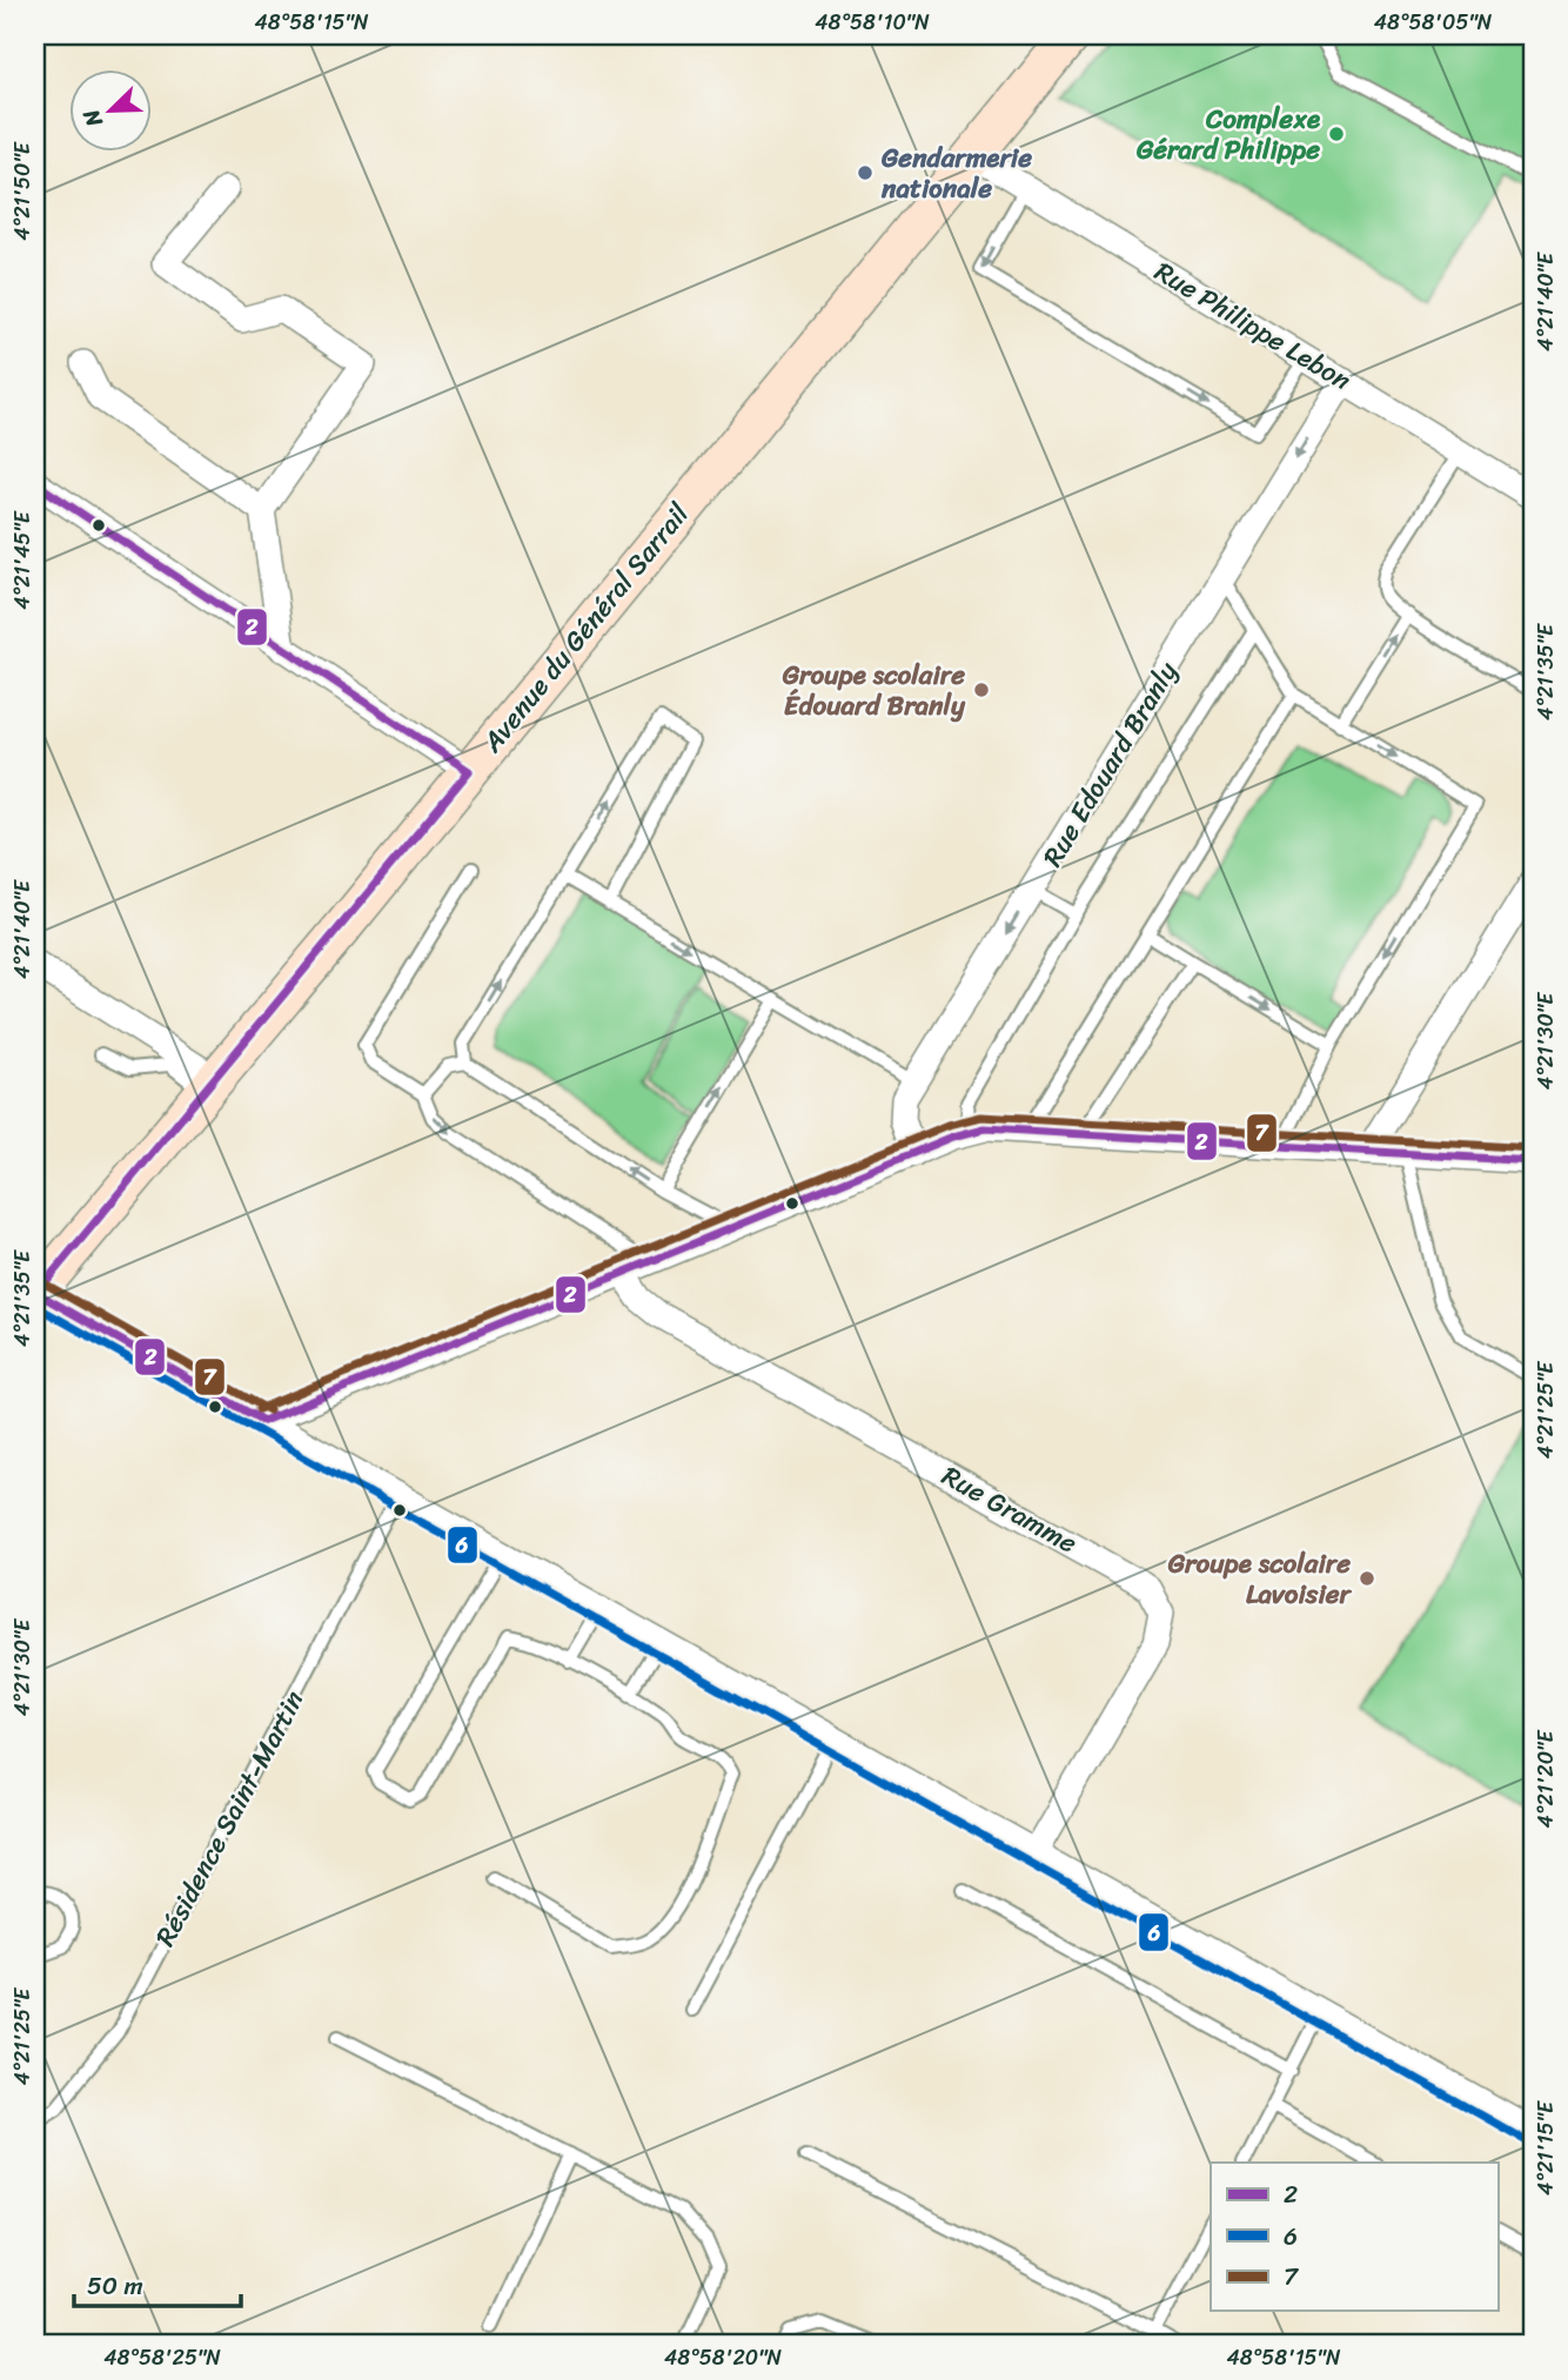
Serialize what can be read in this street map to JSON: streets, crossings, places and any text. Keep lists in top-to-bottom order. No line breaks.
{"streets":{"main road":["Avenue du Général Sarrail"],"street":["Rue Philippe Lebon","Rue Edouard Branly","Rue Gramme"],"lane":["Résidence Saint-Martin"]},"crossings":[["Rue Philippe Lebon","Avenue du Général Sarrail"],["Rue Philippe Lebon","Rue Edouard Branly"]],"one_way":["Rue Edouard Branly"],"places":["Complexe Gérard Philippe","Gendarmerie nationale","Groupe scolaire Édouard Branly","Groupe scolaire Lavoisier"],"lines":["transit line 2","transit line 7","transit line 6"],"legend":["2","6","7"],"scale_bar":"50 m","north":"bottom left","coordinates":["48°58'15\"N","48°58'10\"N","48°58'05\"N","4°21'50\"E","4°21'40\"E","4°21'45\"E","4°21'35\"E","4°21'30\"E","4°21'25\"E","4°21'20\"E","4°21'15\"E","48°58'25\"N","48°58'20\"N"]}
